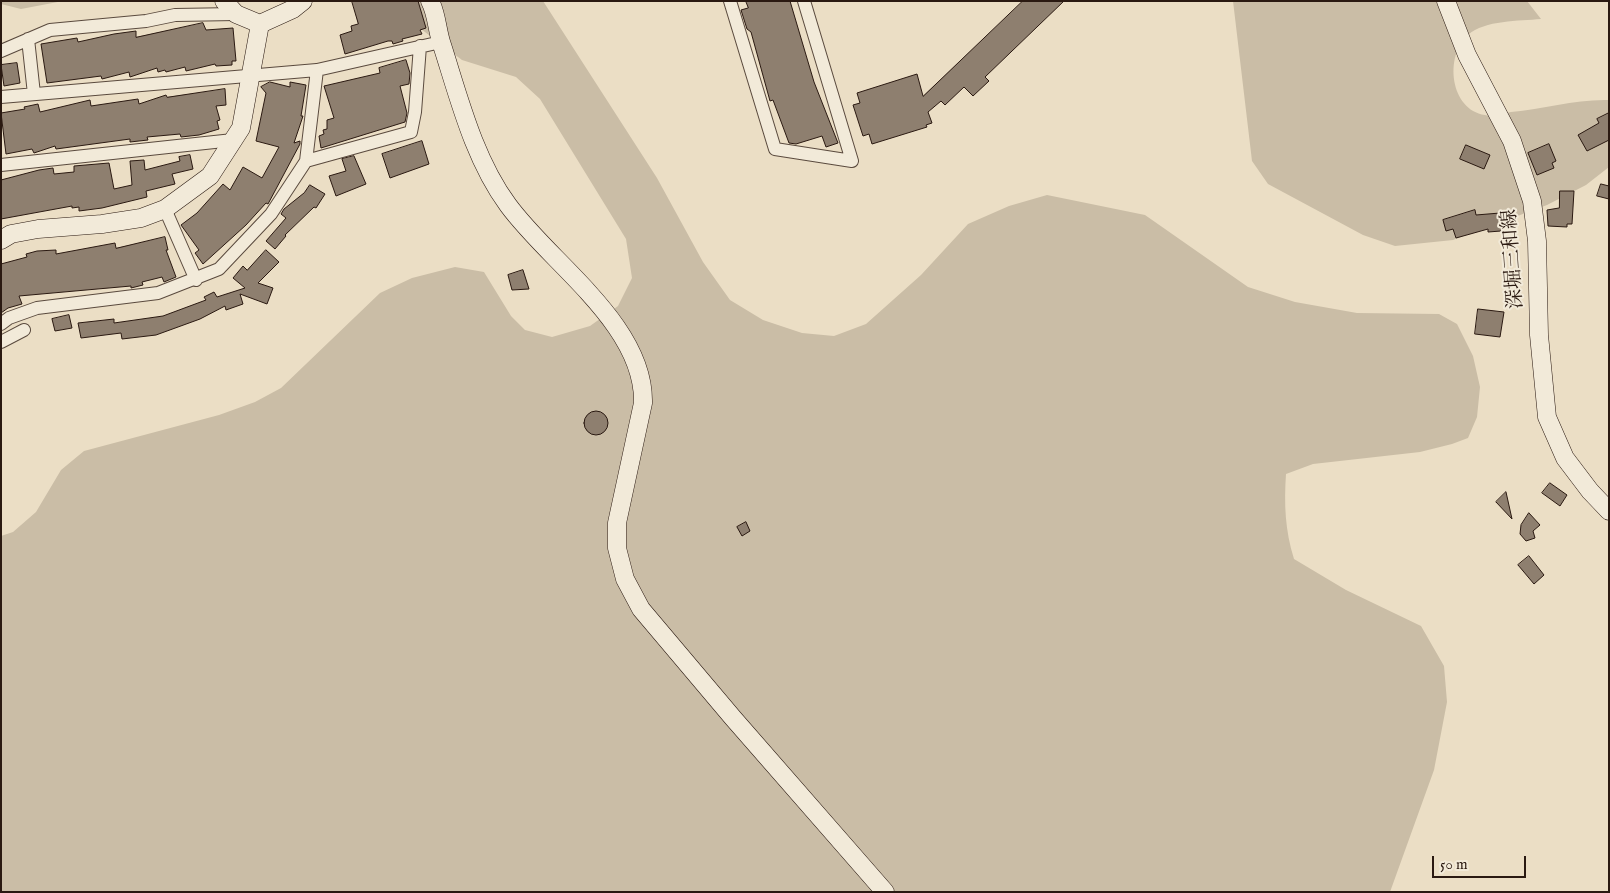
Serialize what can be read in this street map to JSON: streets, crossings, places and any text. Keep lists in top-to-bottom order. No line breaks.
{"streets":{"street":["深堀三和線"]},"scale_bar":"50 m"}
